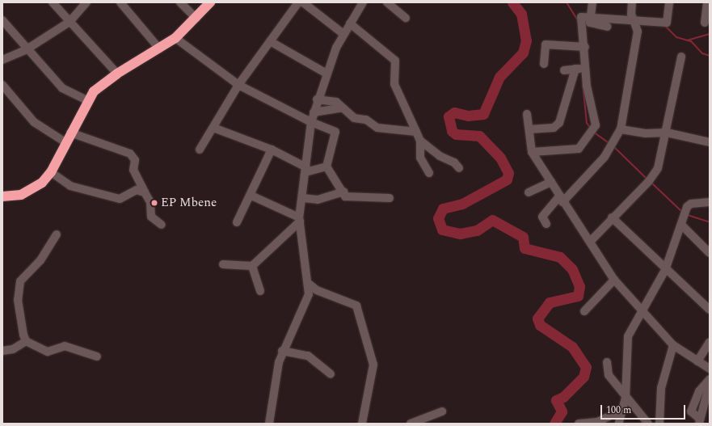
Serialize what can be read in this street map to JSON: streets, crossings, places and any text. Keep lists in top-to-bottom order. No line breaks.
{"places":["EP Mbene"],"scale_bar":"100 m"}
